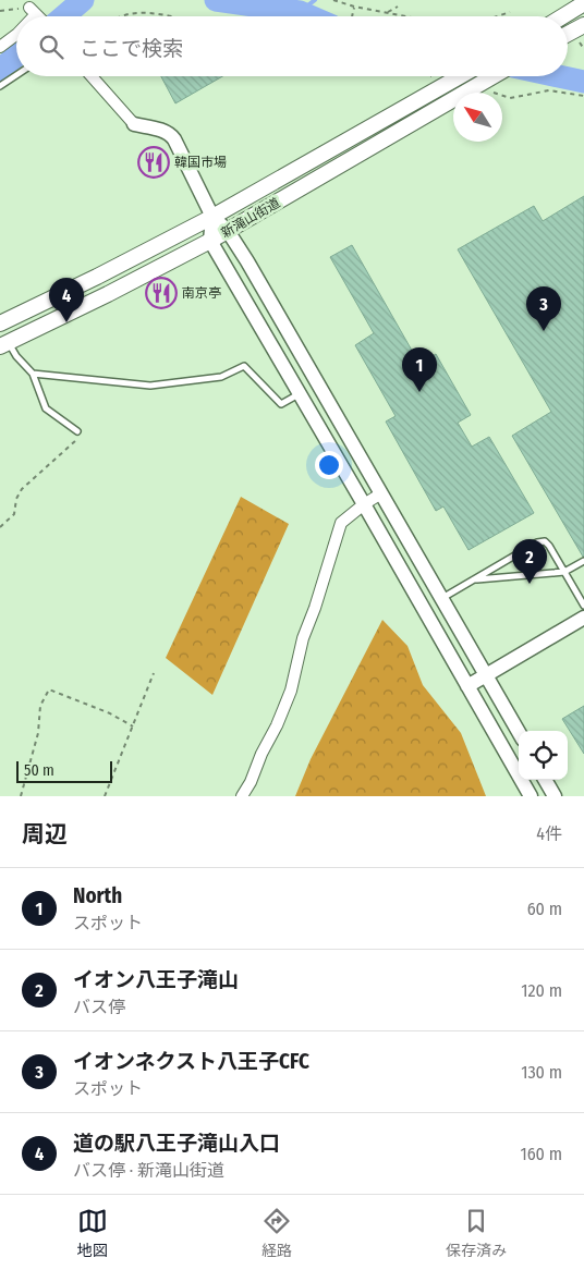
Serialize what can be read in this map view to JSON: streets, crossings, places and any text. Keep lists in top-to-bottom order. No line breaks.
{"streets":{"main road":["新滝山街道"]},"places":{"restaurant":["韓国市場","南京亭"]},"scale_bar":"50 m","north":"top left","page":{"search":"ここで検索","pins":["4","3","1","2"],"scale":"50 m","heading":["周辺","4件"],"list":[{"mark":"1","name":"North","note":"スポット","value":"60 m"},{"mark":"2","name":"イオン八王子滝山","note":"バス停","value":"120 m"},{"mark":"3","name":"イオンネクスト八王子CFC","note":"スポット","value":"130 m"},{"mark":"4","name":"道の駅八王子滝山入口","note":"バス停 · 新滝山街道","value":"160 m"}],"nav":["地図","経路","保存済み"]}}
